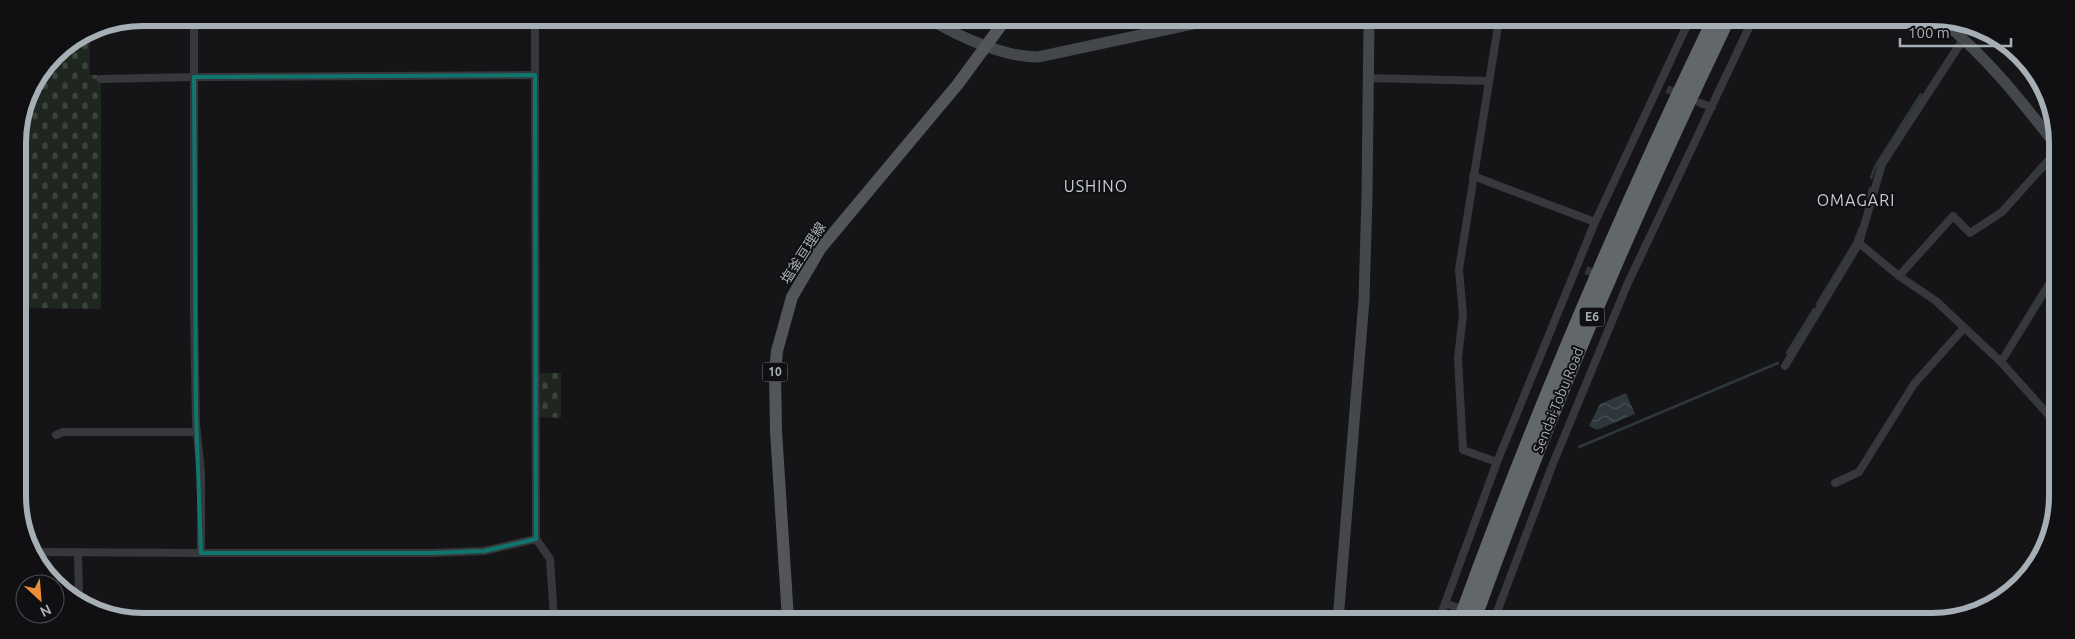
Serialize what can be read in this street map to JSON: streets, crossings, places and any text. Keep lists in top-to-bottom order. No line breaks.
{"streets":{"highway":["E6","Sendai-Tobu Road"],"main road":["塩釜亘理線","10"]},"districts":["USHINO","OMAGARI"],"scale_bar":"100 m","north":"bottom right"}
